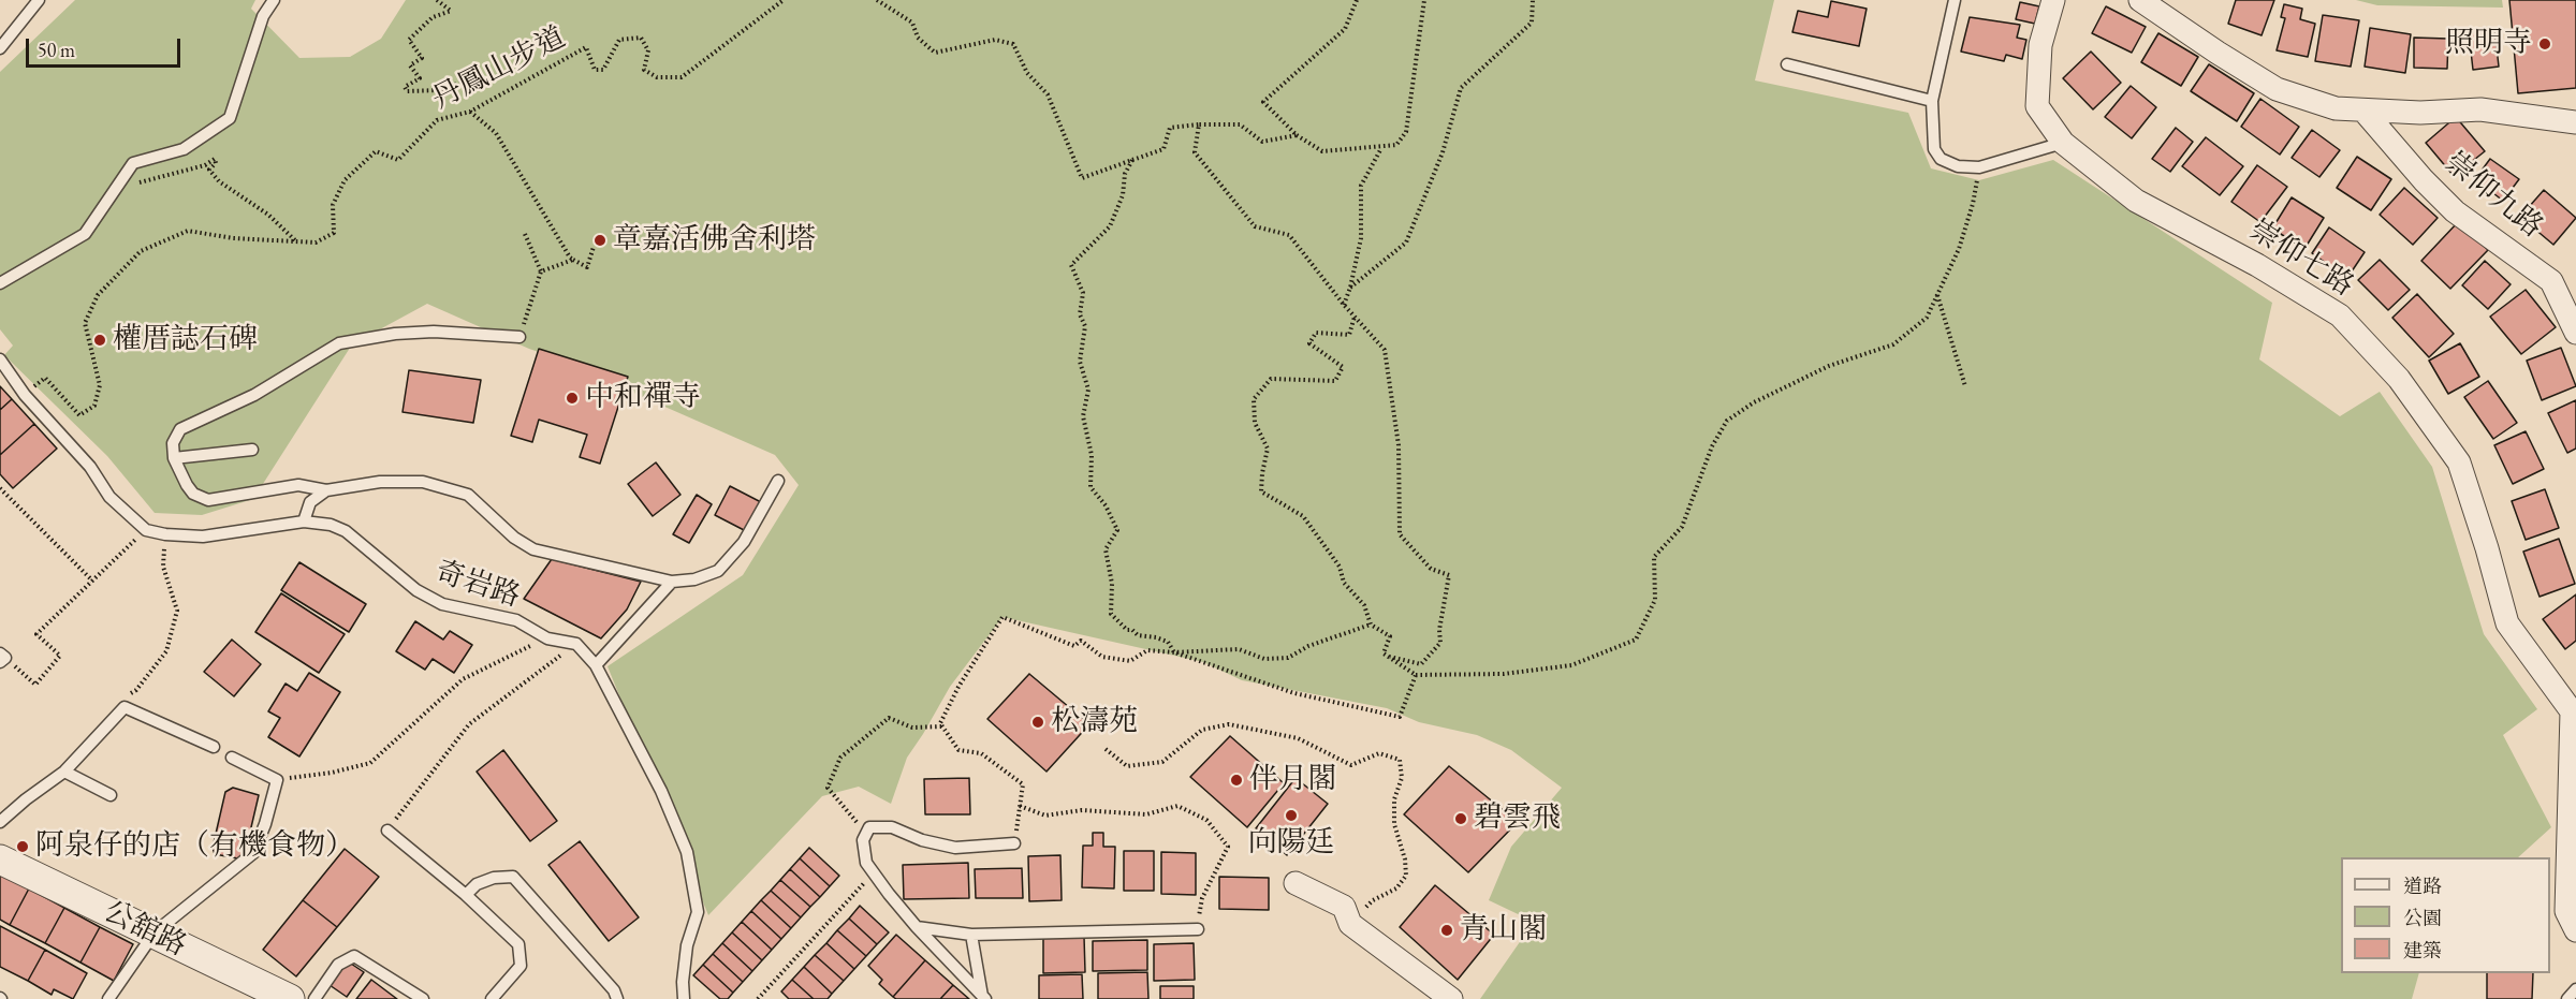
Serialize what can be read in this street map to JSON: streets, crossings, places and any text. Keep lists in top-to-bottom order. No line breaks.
{"streets":{"street":["崇仰九路","崇仰七路","公舘路"],"lane":["奇岩路"],"path":["丹鳳山步道"]},"places":["照明寺","章嘉活佛舍利塔","權厝誌石碑","中和禪寺","松濤苑","伴月閣","向陽廷","碧雲飛","阿泉仔的店（有機食物）","青山閣"],"legend":["道路","公園","建築"],"scale_bar":"50 m"}
